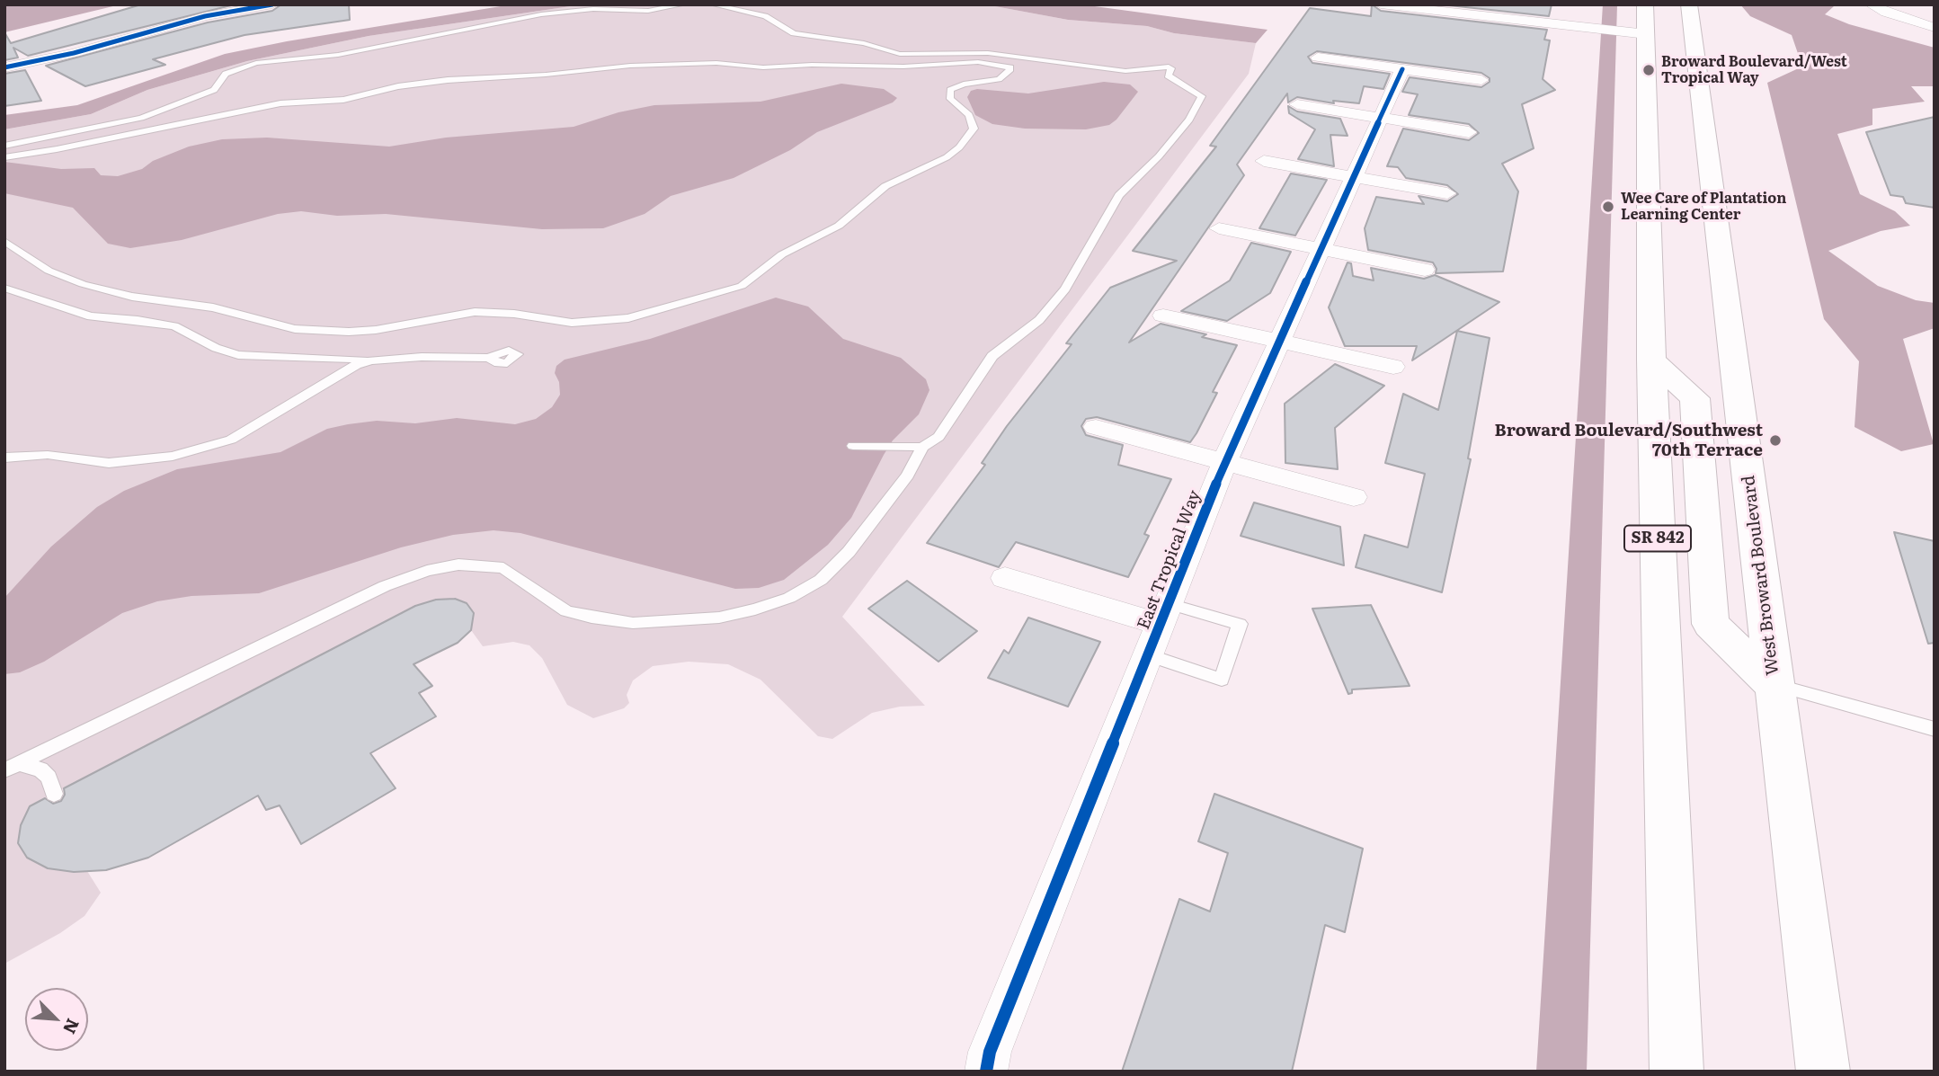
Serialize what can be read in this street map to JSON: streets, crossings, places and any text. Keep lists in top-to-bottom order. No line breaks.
{"streets":{"main road":["SR 842","West Broward Boulevard"],"street":["East Tropical Way"]},"places":["Broward Boulevard/West Tropical Way","Wee Care of Plantation Learning Center","Broward Boulevard/Southwest 70th Terrace"],"north":"bottom right"}
